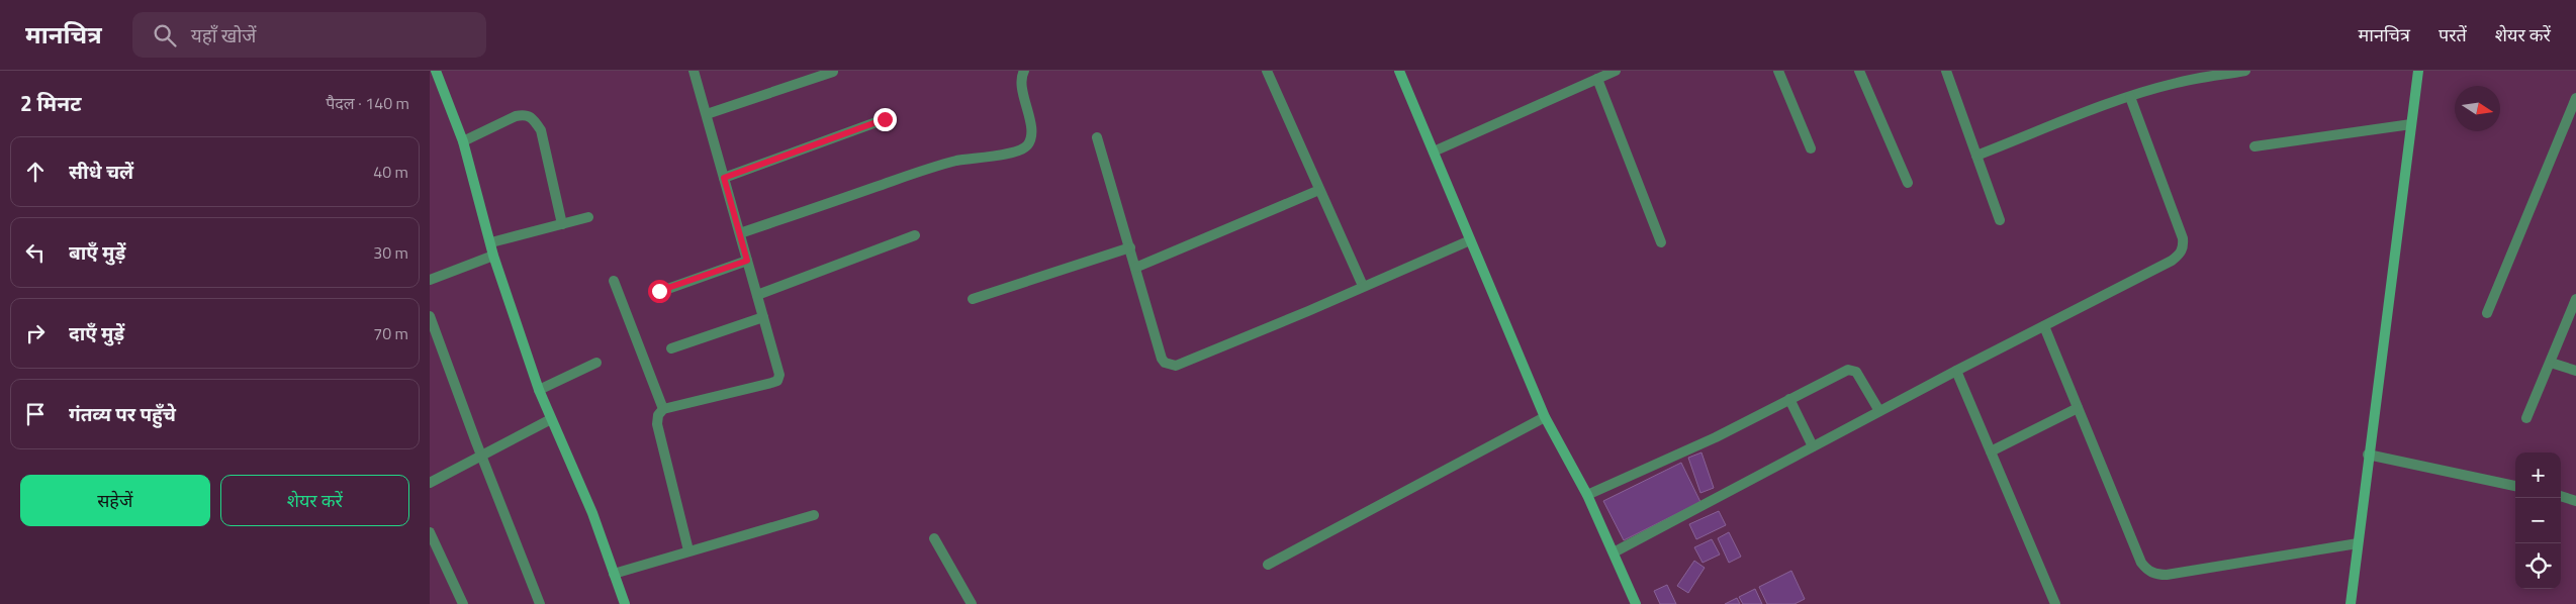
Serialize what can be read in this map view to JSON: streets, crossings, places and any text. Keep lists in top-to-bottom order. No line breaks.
{"north":"right","page":{"header":"मानचित्र","search":"यहाँ खोजें","nav":["मानचित्र","परतें","शेयर करें"],"heading":["2 मिनट","पैदल · 140 m"],"list":[["सीधे चलें","40 m"],["बाएँ मुड़ें","30 m"],["दाएँ मुड़ें","70 m"],"गंतव्य पर पहुँचे"],"map_buttons":["+","−"],"buttons":["सहेजें","शेयर करें"]}}
